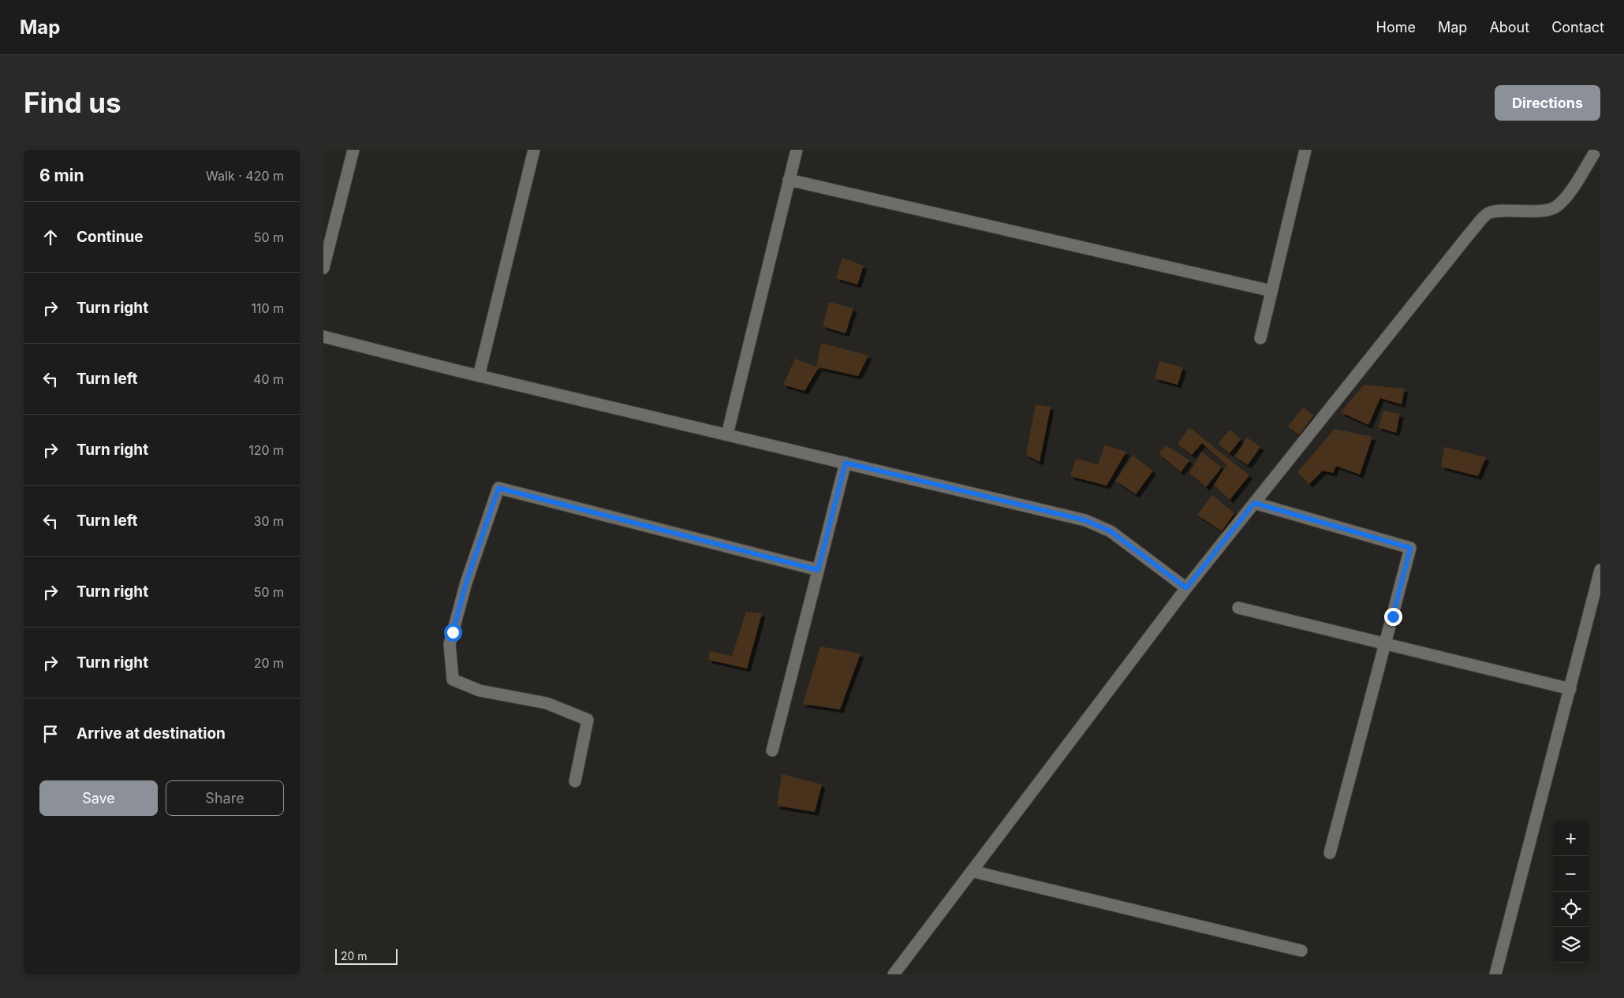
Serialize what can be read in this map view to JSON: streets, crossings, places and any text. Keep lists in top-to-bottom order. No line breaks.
{"scale_bar":"20 m","page":{"header":"Map","nav":["Home","Map","About","Contact"],"buttons":["Directions",["Save","Share"]],"title":"Find us","heading":["6 min","Walk · 420 m"],"list":[["Continue","50 m"],["Turn right","110 m"],["Turn left","40 m"],["Turn right","120 m"],["Turn left","30 m"],["Turn right","50 m"],["Turn right","20 m"],"Arrive at destination"],"map_buttons":["+","−"],"scale":"20 m"}}
